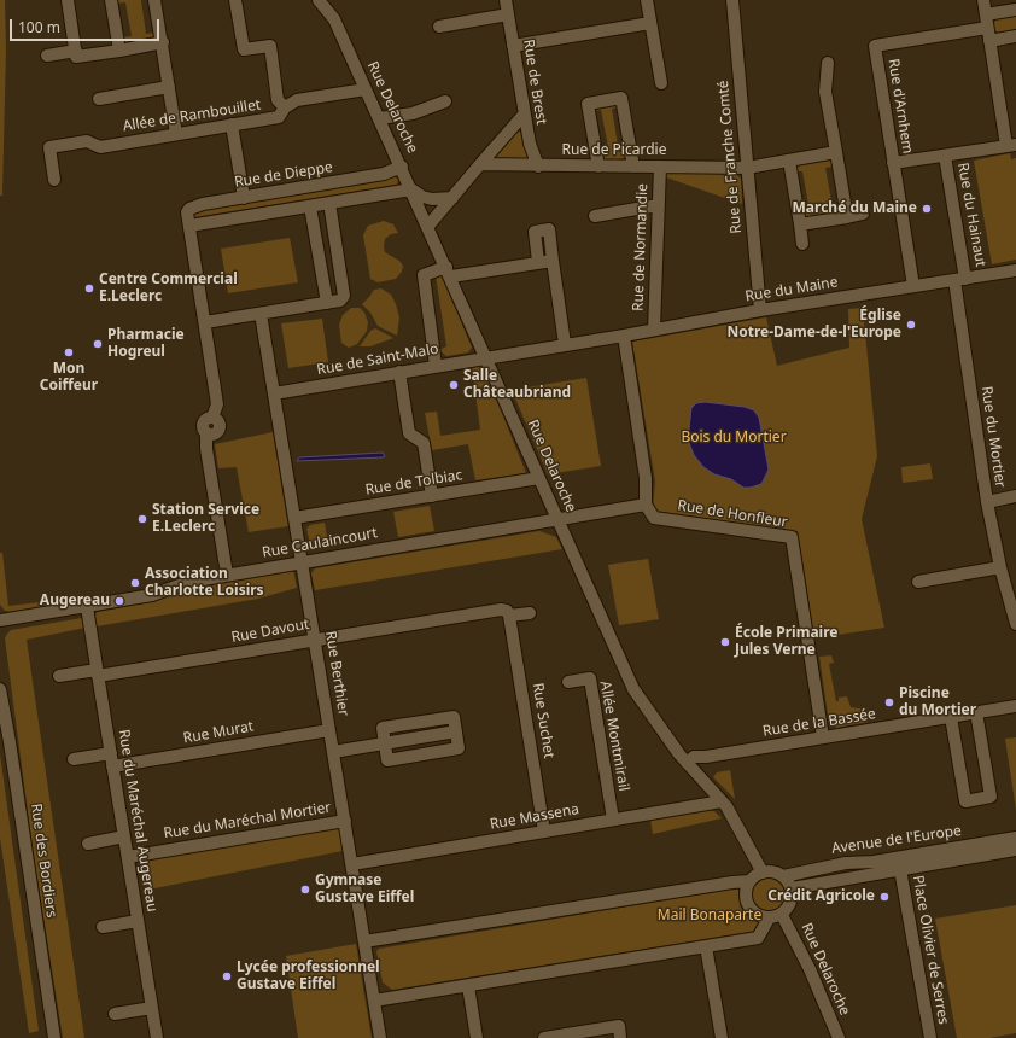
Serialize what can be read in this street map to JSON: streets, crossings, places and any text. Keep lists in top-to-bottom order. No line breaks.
{"streets":{"street":["Rue de Brest","Rue d'Arnhem","Rue Delaroche","Allée de Rambouillet","Rue de Picardie","Rue de Franche Comté","Rue de Dieppe","Rue du Hainaut","Rue de Normandie","Rue du Maine","Rue de Saint-Malo","Rue du Mortier","Rue de Tolbiac","Rue de Honfleur","Rue Caulaincourt","Rue Davout","Rue Berthier","Rue Suchet","Rue de la Bassée","Rue Murat","Allée Montmirail","Rue Massena","Rue du Maréchal Augereau","Rue du Maréchal Mortier","Avenue de l'Europe","Rue des Bordiers","Place Olivier de Serres"]},"crossings":[["Rue de Brest","Rue de Picardie"],["Rue d'Arnhem","Rue du Hainaut"],["Rue d'Arnhem","Rue du Maine"],["Rue Delaroche","Allée de Rambouillet"],["Rue Delaroche","Rue de Dieppe"],["Rue Delaroche","Rue du Maine"],["Rue Delaroche","Rue de Saint-Malo"],["Rue Delaroche","Rue de Tolbiac"],["Rue Delaroche","Rue Caulaincourt"],["Rue Delaroche","Rue de la Bassée"],["Rue Delaroche","Rue Massena"],["Rue Delaroche","Avenue de l'Europe"],["Rue de Picardie","Rue de Franche Comté"],["Rue de Picardie","Rue de Normandie"],["Rue de Franche Comté","Rue du Maine"],["Rue de Dieppe","Rue Caulaincourt"],["Rue du Hainaut","Rue du Maine"],["Rue du Hainaut","Rue du Mortier"],["Rue de Normandie","Rue du Maine"],["Rue du Maine","Rue de Saint-Malo"],["Rue du Maine","Rue du Mortier"],["Rue de Saint-Malo","Rue Berthier"],["Rue de Tolbiac","Rue Berthier"],["Rue de Honfleur","Rue Caulaincourt"],["Rue de Honfleur","Rue de la Bassée"],["Rue Caulaincourt","Rue Berthier"],["Rue Caulaincourt","Rue du Maréchal Augereau"],["Rue Davout","Rue Berthier"],["Rue Davout","Rue Suchet"],["Rue Davout","Rue du Maréchal Augereau"],["Rue Berthier","Rue Murat"],["Rue Berthier","Rue Massena"],["Rue Berthier","Rue du Maréchal Mortier"],["Rue Suchet","Rue Massena"],["Rue Murat","Rue du Maréchal Augereau"],["Allée Montmirail","Rue Massena"],["Rue du Maréchal Augereau","Rue du Maréchal Mortier"],["Avenue de l'Europe","Place Olivier de Serres"]],"parks":["Bois du Mortier","Mail Bonaparte"],"places":["Marché du Maine","Centre Commercial E.Leclerc","Église Notre-Dame-de-l'Europe","Pharmacie Hogreul","Mon Coiffeur","Salle Châteaubriand","Station Service E.Leclerc","Association Charlotte Loisirs","Augereau","École Primaire Jules Verne","Piscine du Mortier","Gymnase Gustave Eiffel","Crédit Agricole","Lycée professionnel Gustave Eiffel"],"scale_bar":"100 m"}
